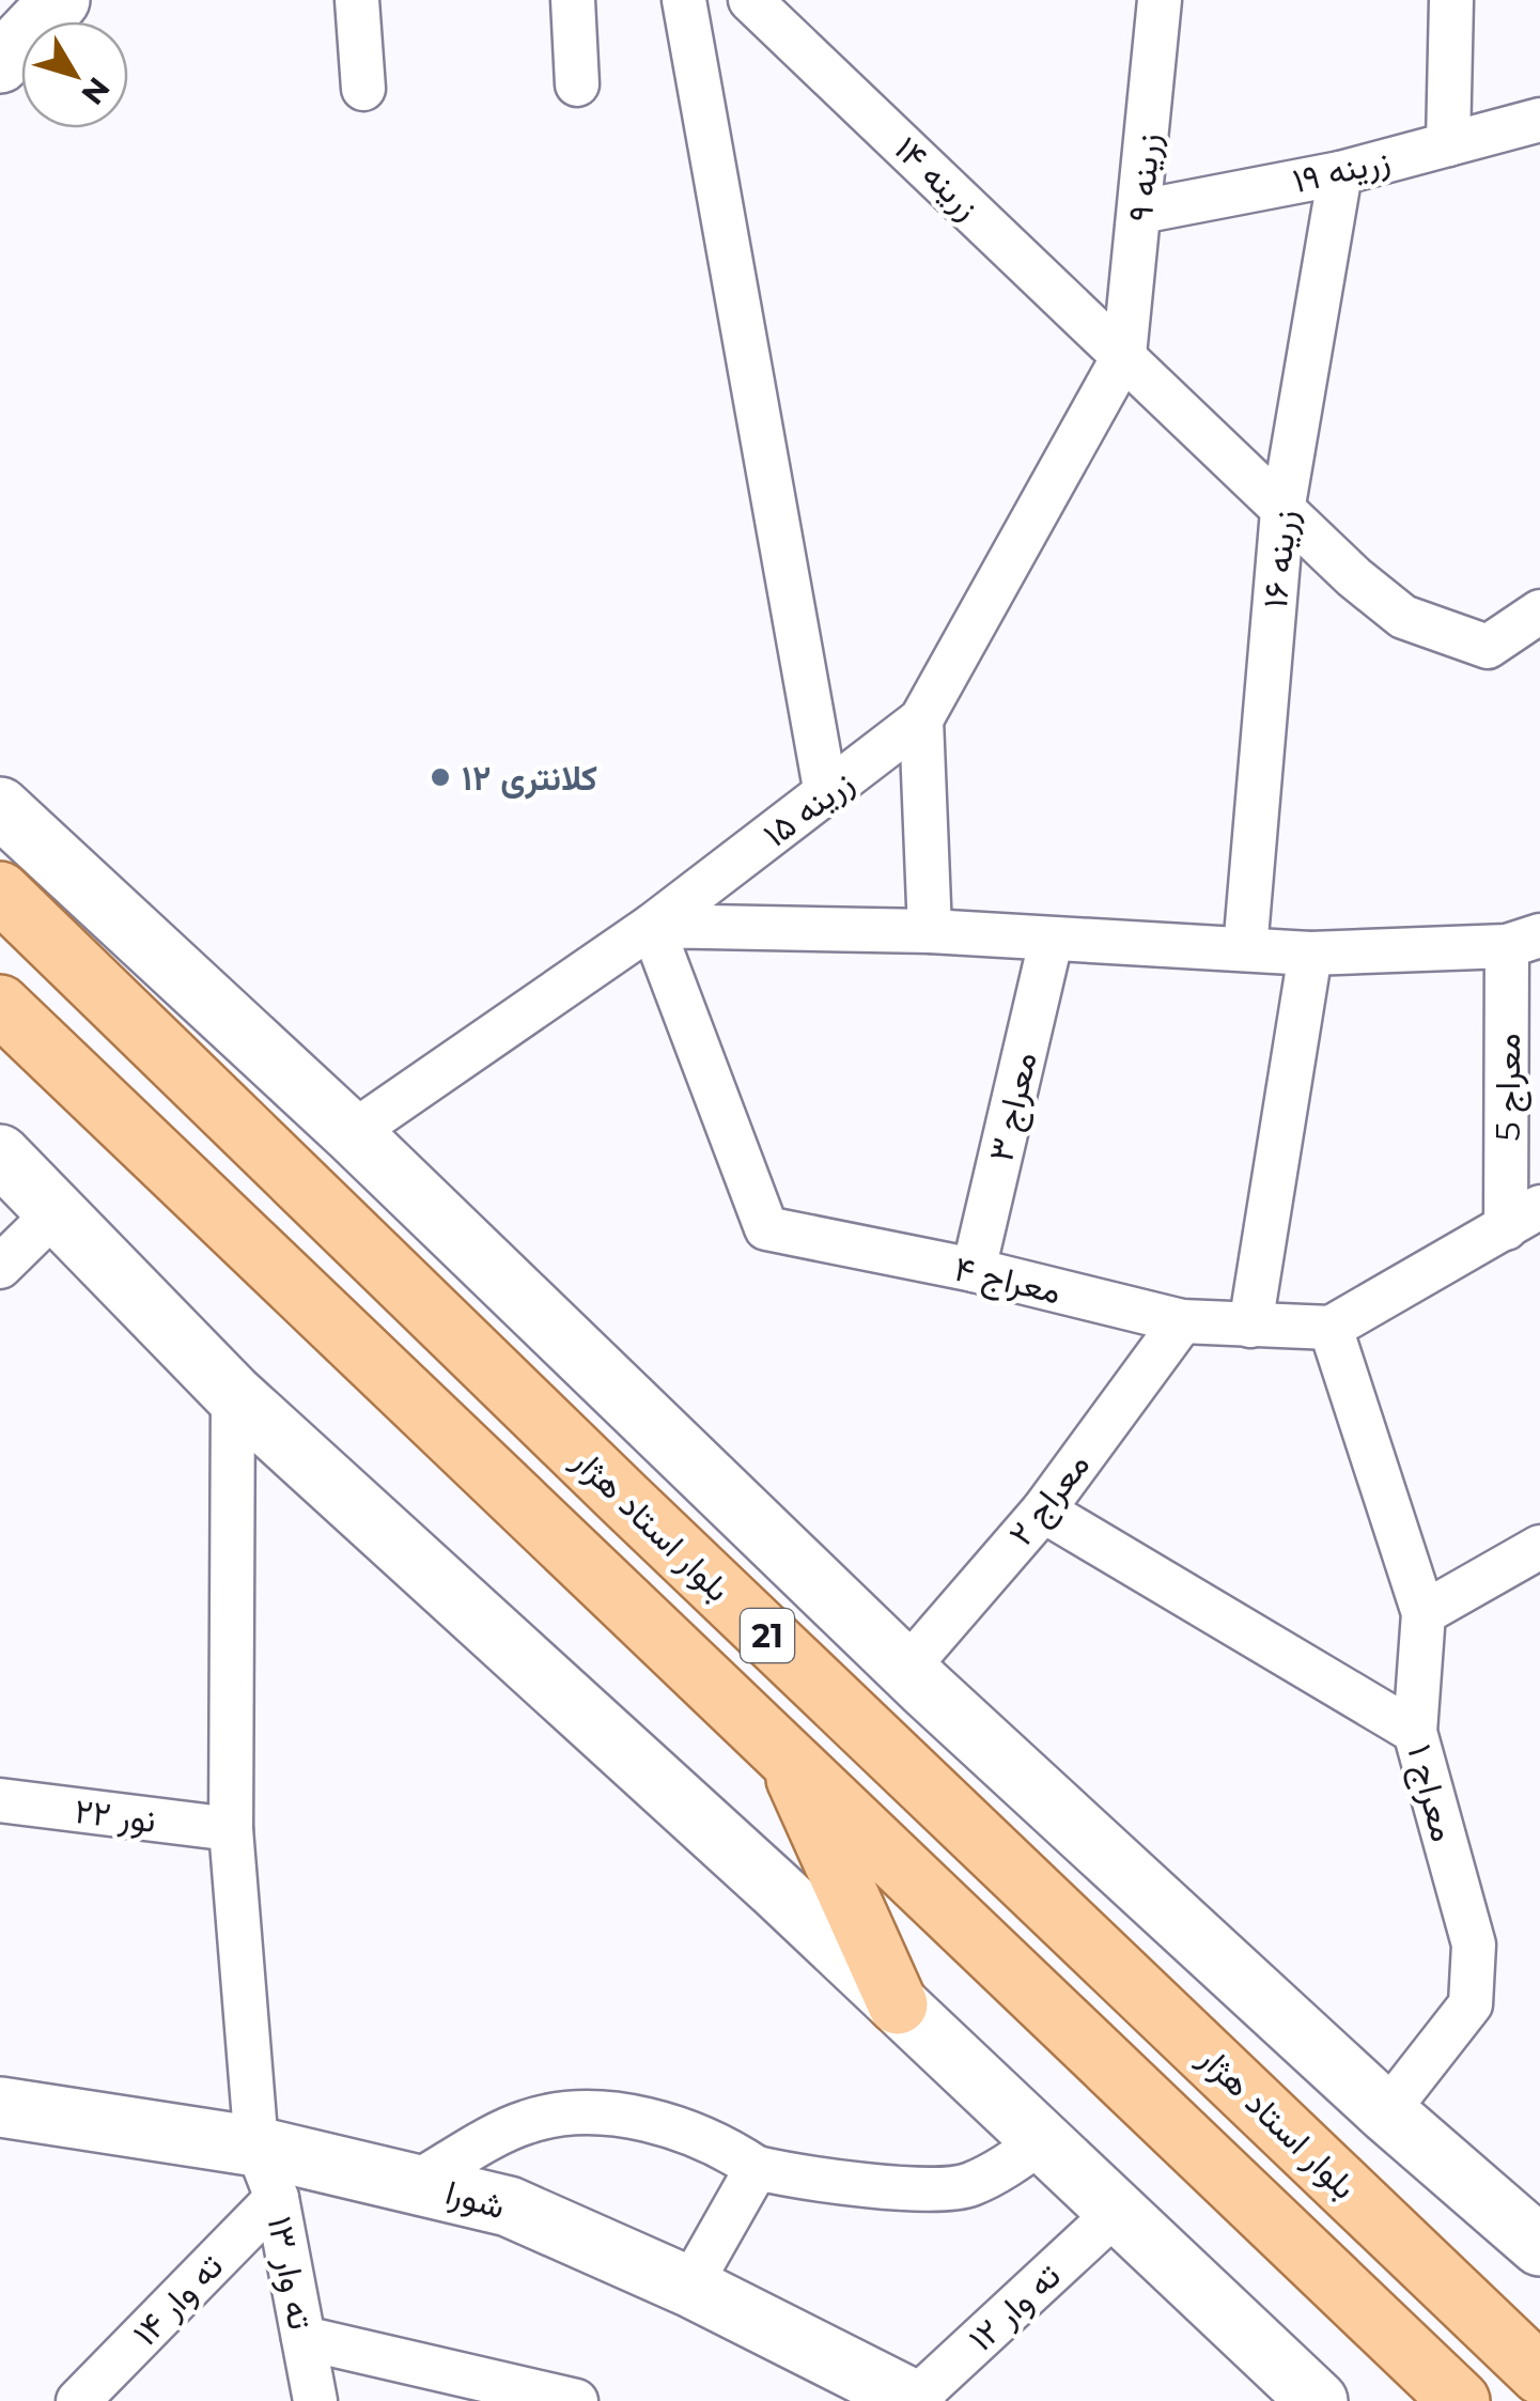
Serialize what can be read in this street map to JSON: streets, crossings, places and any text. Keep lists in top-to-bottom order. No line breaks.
{"streets":{"main road":["بلوار استاد هژار","21","شورا"],"street":["زرینه ۱۹","زرینه ۱۴","زرینه ۹","زرینه ۱۶","زرینه ۱۵","معراج 5","معراج ۳","معراج ۴","معراج ۲","معراج ۱","نور ۲۲","ته وار ۱۳","ته وار ۱۴","ته وار ۱۲"]},"crossings":[["زرینه ۱۹","زرینه ۹"],["زرینه ۱۹","زرینه ۱۶"],["زرینه ۱۴","زرینه ۹"],["زرینه ۱۴","زرینه ۱۶"],["زرینه ۱۴","زرینه ۱۵"],["زرینه ۹","زرینه ۱۵"],["زرینه ۱۵","معراج ۴"],["زرینه ۱۵","بلوار استاد هژار"],["معراج ۳","معراج ۴"],["معراج ۴","معراج ۲"],["معراج ۴","معراج ۱"],["معراج ۲","بلوار استاد هژار"],["بلوار استاد هژار","معراج ۱"],["نور ۲۲","ته وار ۱۳"],["شورا","ته وار ۱۳"],["شورا","ته وار ۱۴"],["شورا","ته وار ۱۲"],["ته وار ۱۳","ته وار ۱۴"]],"places":["کلانتری ۱۲"],"north":"bottom right"}
